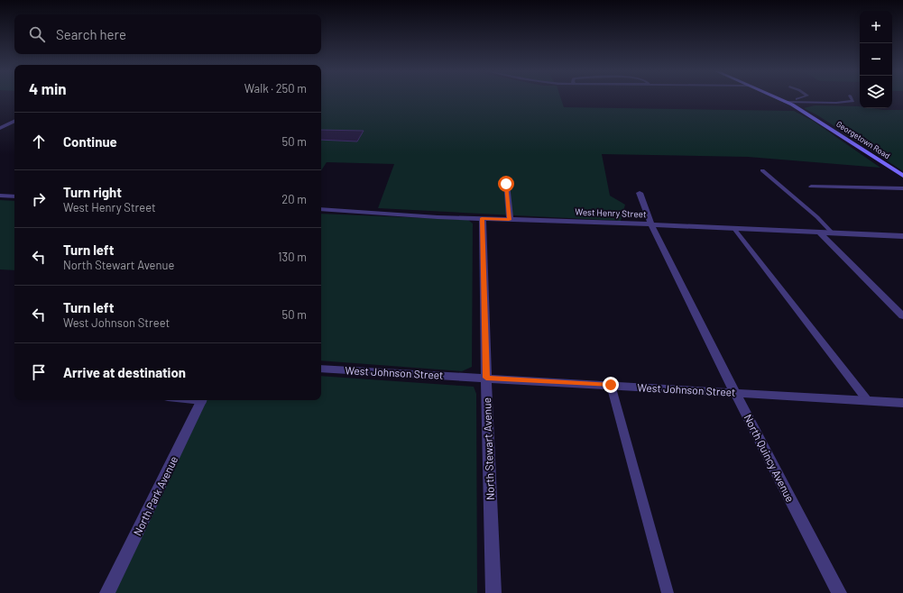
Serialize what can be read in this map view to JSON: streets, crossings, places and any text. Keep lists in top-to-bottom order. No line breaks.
{"streets":{"street":["Georgetown Road","West Henry Street","West Johnson Street","North Stewart Avenue","North Quincy Avenue","North Park Avenue"]},"crossings":[["West Henry Street","North Stewart Avenue"],["West Henry Street","North Quincy Avenue"],["West Johnson Street","North Stewart Avenue"],["West Johnson Street","North Quincy Avenue"]],"page":{"map_buttons":["+","−"],"search":"Search here","heading":["4 min","Walk · 250 m"],"list":[["Continue","50 m"],["Turn right","West Henry Street","20 m"],["Turn left","North Stewart Avenue","130 m"],["Turn left","West Johnson Street","50 m"],"Arrive at destination"]}}
